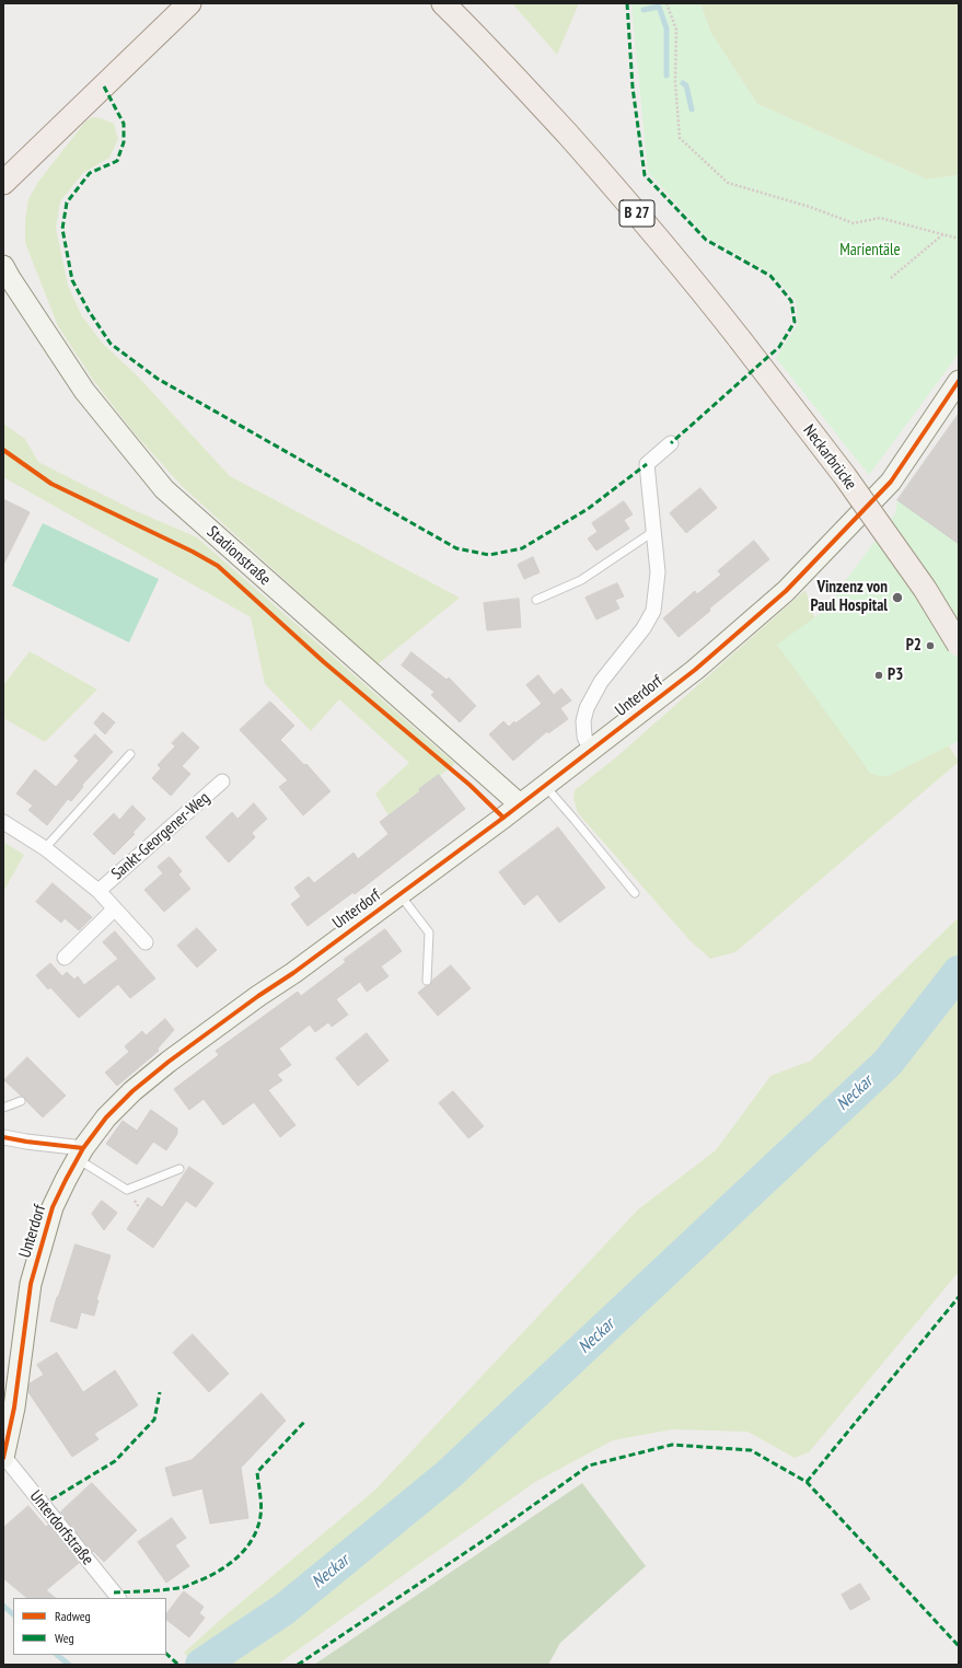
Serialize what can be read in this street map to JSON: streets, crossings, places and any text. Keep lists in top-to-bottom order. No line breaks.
{"streets":{"main road":["B 27","Neckarbrücke"],"street":["Stadionstraße","Unterdorf","Sankt-Georgener-Weg","Unterdorfstraße"]},"crossings":[["Stadionstraße","Unterdorf"],["Unterdorf","Unterdorfstraße"]],"water":["Neckar"],"parks":["Marientäle"],"places":["Vinzenz von Paul Hospital","P2","P3"],"legend":["Radweg","Weg"]}
